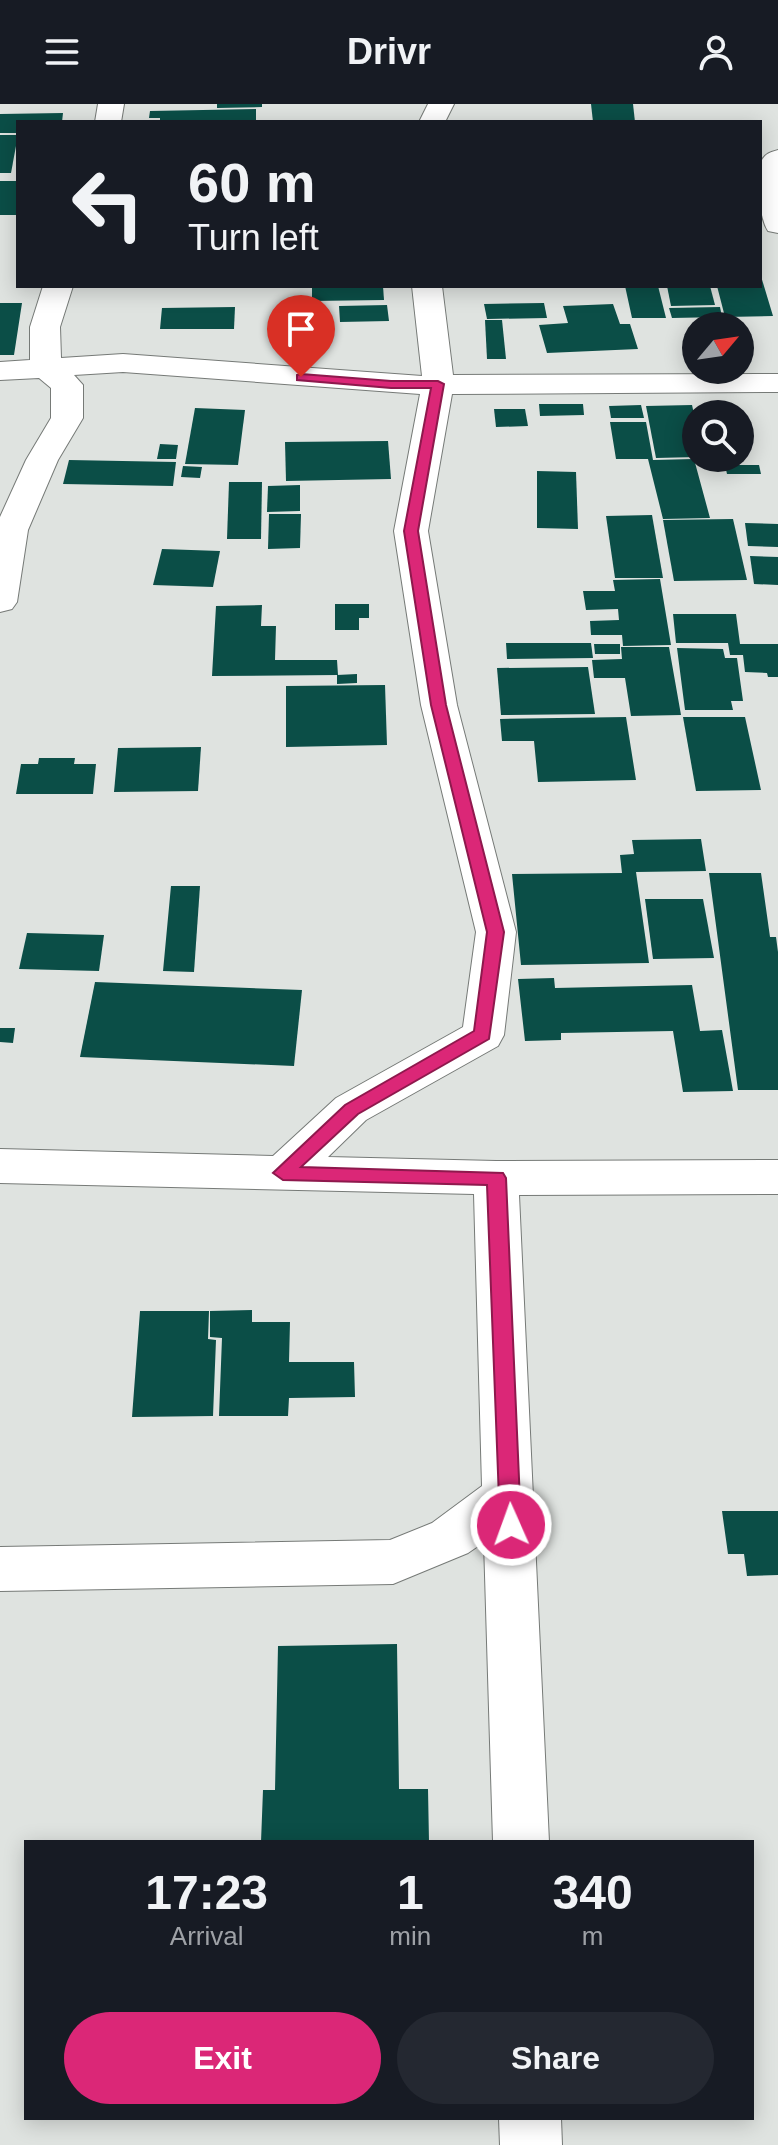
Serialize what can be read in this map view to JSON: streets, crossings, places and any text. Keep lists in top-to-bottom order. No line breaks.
{"north":"top right","page":{"header":"Drivr","turn":["60 m","Turn left"],"eta":["17:23","Arrival","1","min","340","m"],"buttons":["Exit","Share"]}}
